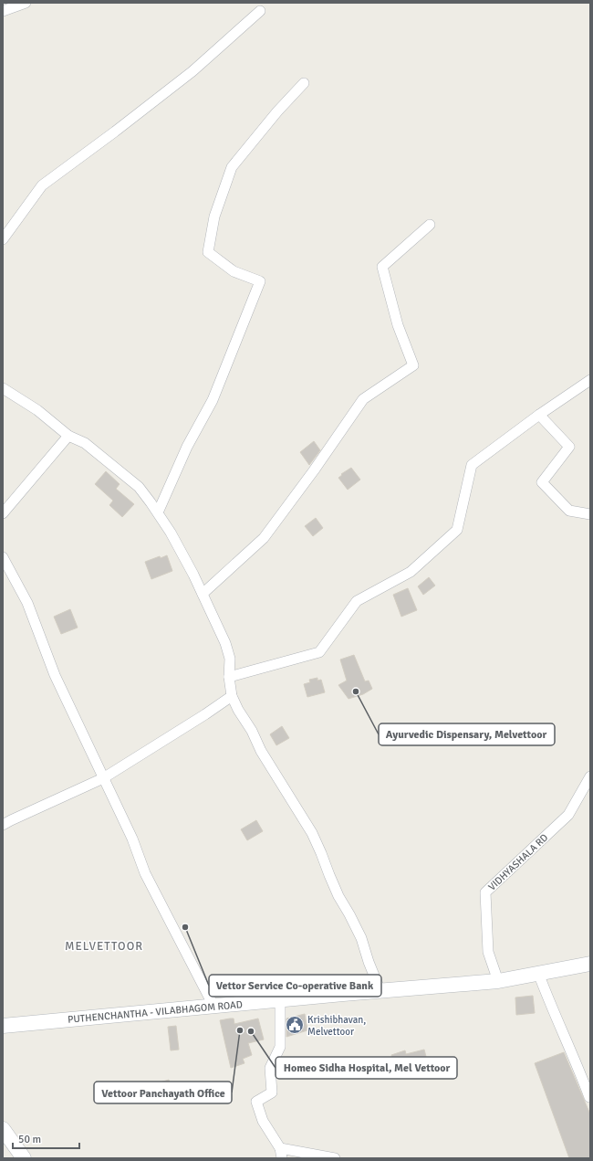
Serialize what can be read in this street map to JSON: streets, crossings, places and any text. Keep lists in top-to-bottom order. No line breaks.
{"streets":{"main road":["PUTHENCHANTHA - VILABHAGOM ROAD"],"street":["VIDHYASHALA RD"]},"crossings":[["VIDHYASHALA RD","PUTHENCHANTHA - VILABHAGOM ROAD"]],"districts":["MELVETTOOR"],"places":{"other":["Ayurvedic Dispensary, Melvettoor","Vettor Service Co-operative Bank","Vettoor Panchayath Office","Homeo Sidha Hospital, Mel Vettoor"],"public building":["Krishibhavan, Melvettoor"]},"scale_bar":"50 m"}
